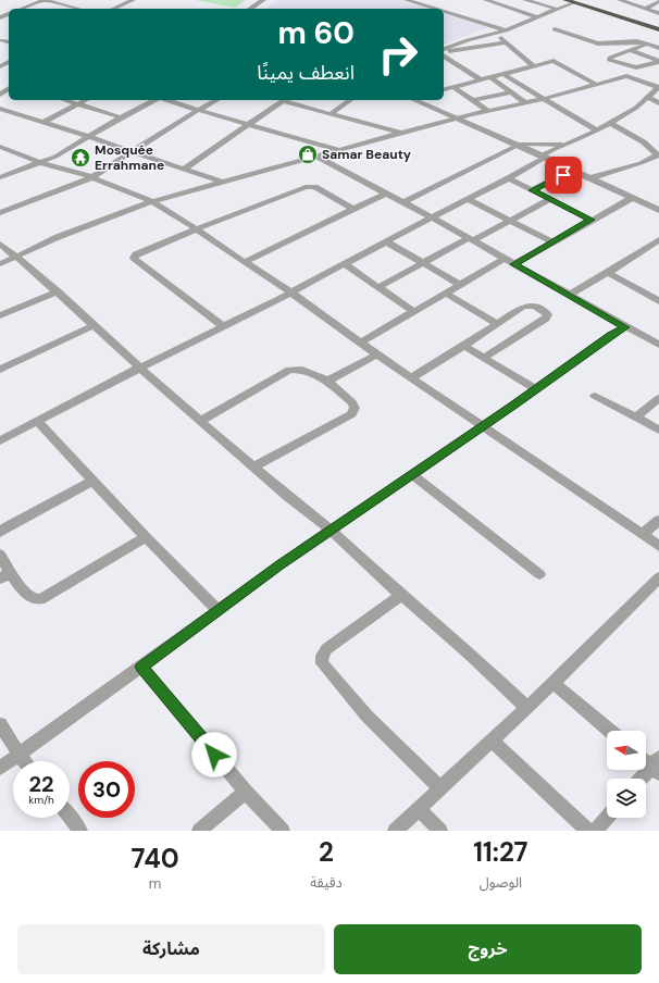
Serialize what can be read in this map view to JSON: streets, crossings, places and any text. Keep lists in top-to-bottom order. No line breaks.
{"places":{"shop":["Samar Beauty"],"temple":["Mosquée Errahmane"]},"north":"left","page":{"turn":["60 m","انعطف يمينًا"],"speed":"22 km/h","limit":"30","eta":["11:27","الوصول","2","دقيقة","740","m"],"buttons":["خروج","مشاركة"]}}
